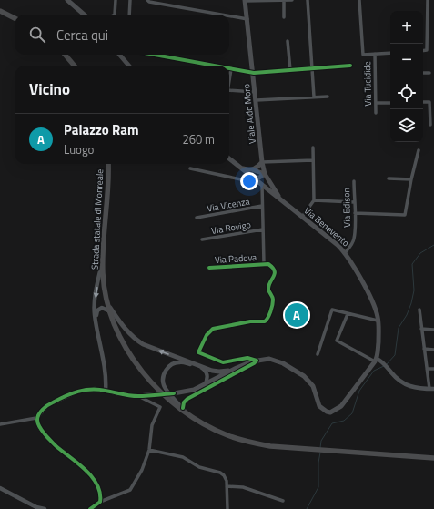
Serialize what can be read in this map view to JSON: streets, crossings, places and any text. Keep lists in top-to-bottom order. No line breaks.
{"streets":{"main road":["Viale Aldo Moro","Strada statale di Monreale","Via Benevento"],"street":["Via Tucidide","Via Vicenza","Via Edison","Via Rovigo","Via Padova"]},"crossings":[["Viale Aldo Moro","Via Benevento"],["Via Edison","Via Benevento"]],"page":{"map_buttons":["+","−"],"search":"Cerca qui","heading":"Vicino","list":[{"mark":"A","name":"Palazzo Ram","note":"Luogo","value":"260 m"}],"pins":"A"}}
